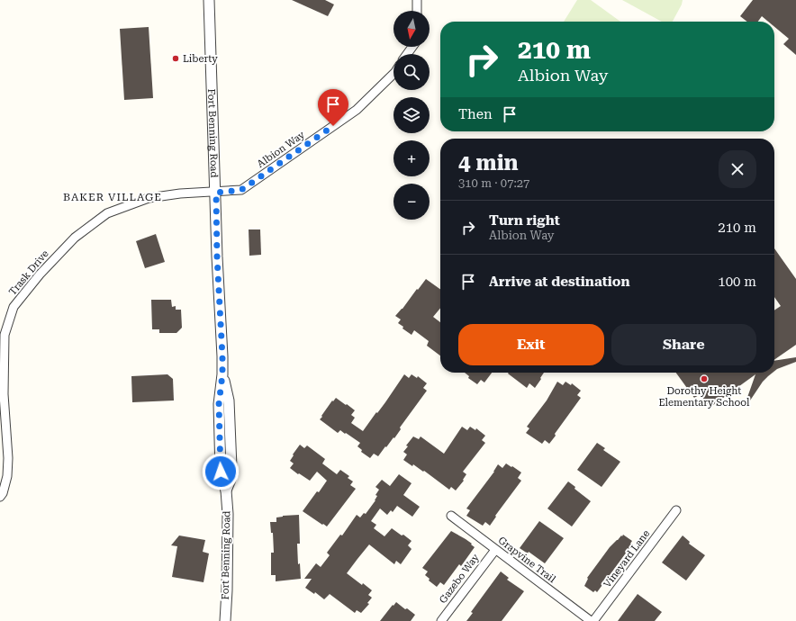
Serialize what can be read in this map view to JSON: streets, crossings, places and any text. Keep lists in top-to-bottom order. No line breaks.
{"streets":{"street":["Fort Benning Road","Albion Way","Trask Drive","Vineyard Lane","Grapvine Trail","Gazebo Way"]},"crossings":[["Fort Benning Road","Albion Way"],["Fort Benning Road","Trask Drive"],["Albion Way","Trask Drive"],["Grapvine Trail","Gazebo Way"]],"districts":["BAKER VILLAGE"],"places":["Liberty","Dorothy Height Elementary School"],"north":"bottom","page":{"map_buttons":["+","−"],"turn":["210 m","Albion Way"],"then":"Then","heading":["4 min","310 m · 07:27"],"list":[{"name":"Turn right","note":"Albion Way","value":"210 m"},{"name":"Arrive at destination","value":"100 m"}],"buttons":["Exit","Share"]}}
